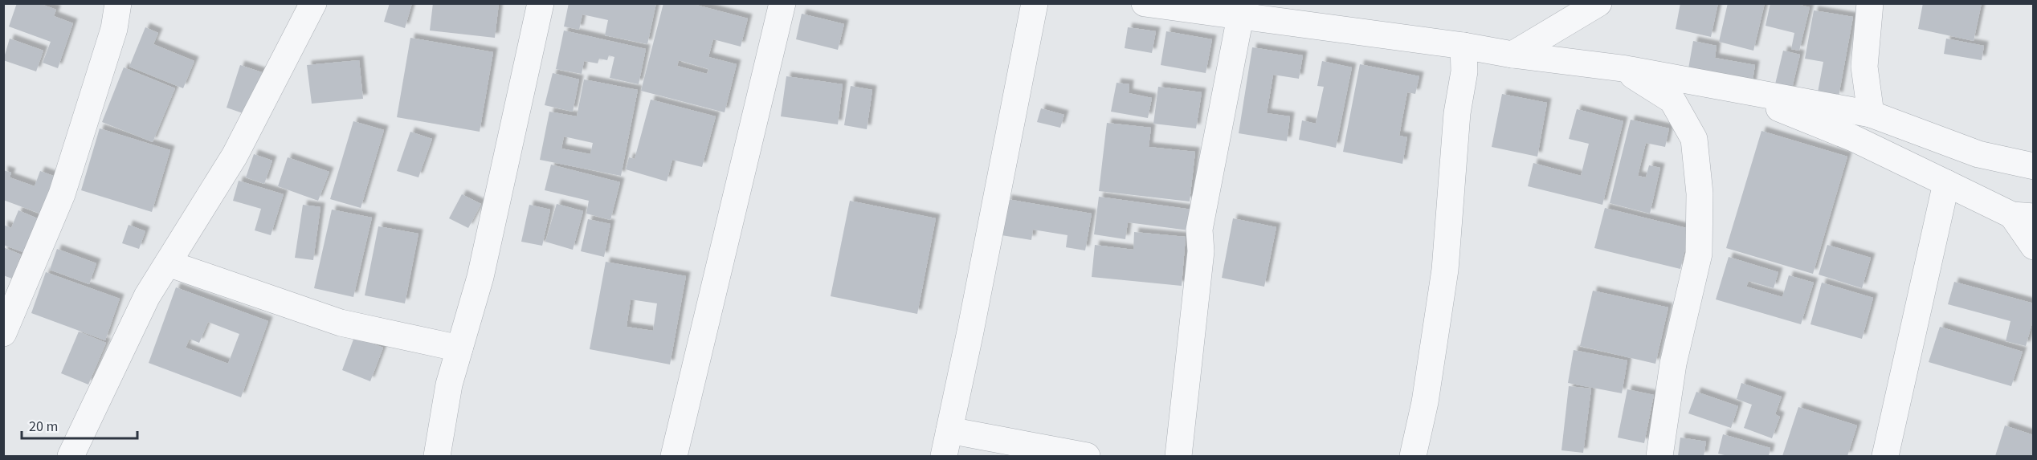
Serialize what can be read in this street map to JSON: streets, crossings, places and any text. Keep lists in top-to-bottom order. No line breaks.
{"scale_bar":"20 m"}
